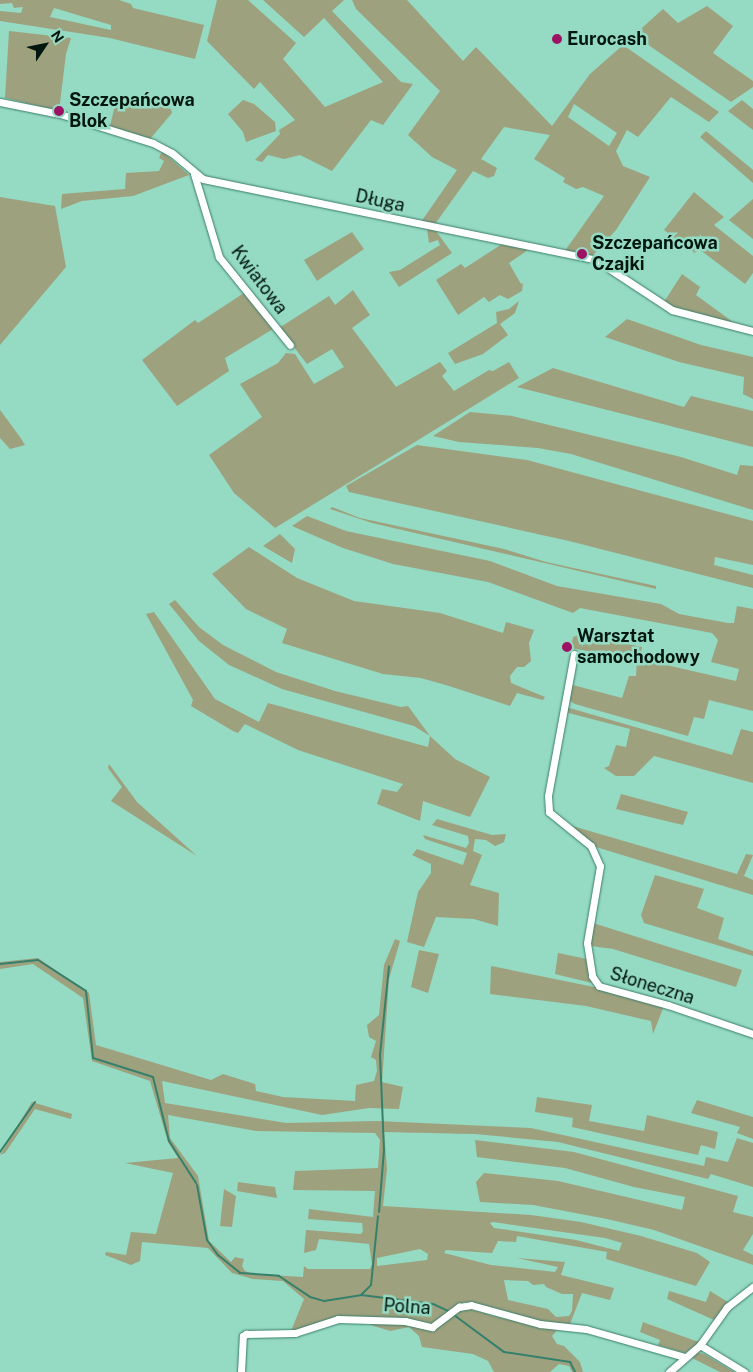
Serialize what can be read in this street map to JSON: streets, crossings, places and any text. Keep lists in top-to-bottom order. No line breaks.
{"streets":{"street":["Długa","Kwiatowa","Słoneczna","Polna"]},"crossings":[["Długa","Kwiatowa"]],"places":["Eurocash","Szczepańcowa Blok","Szczepańcowa Czajki","Warsztat samochodowy"],"north":"top right"}
